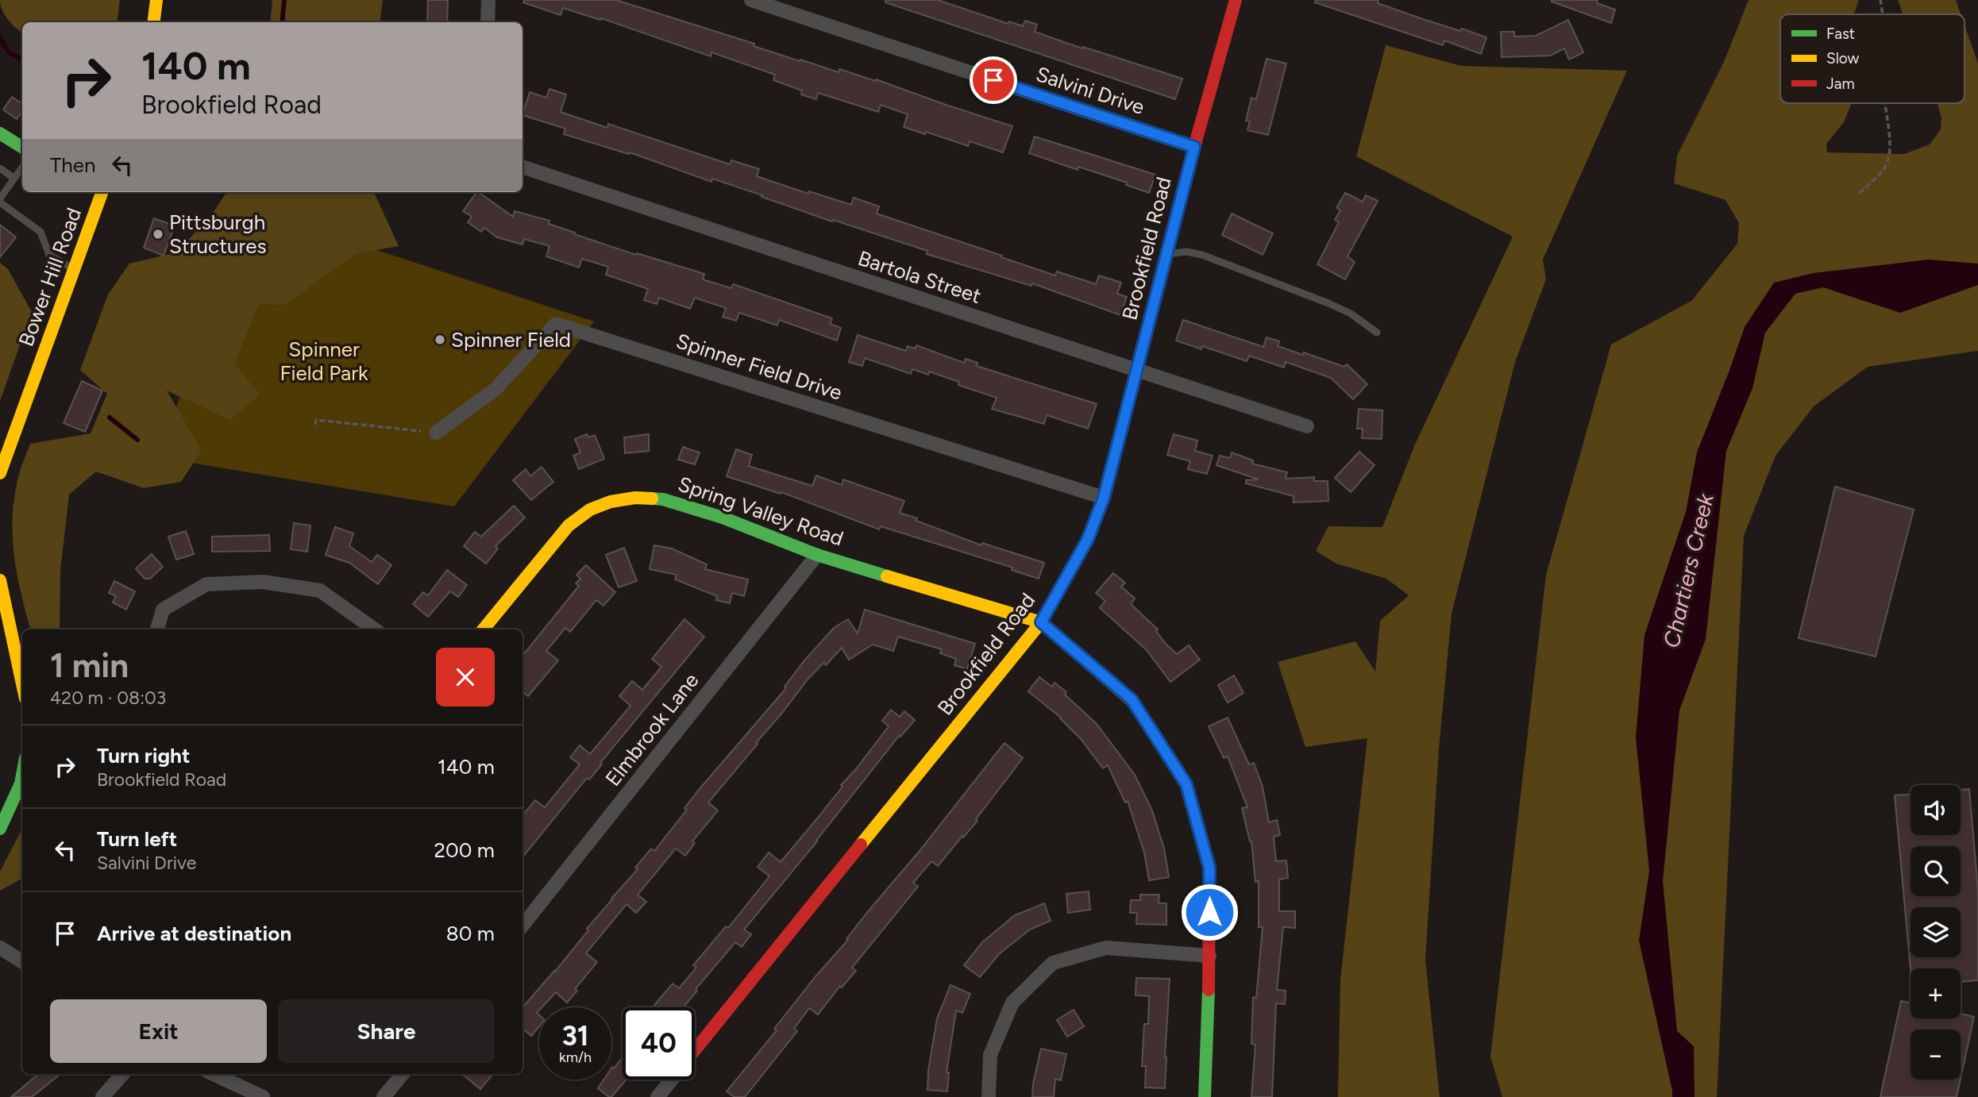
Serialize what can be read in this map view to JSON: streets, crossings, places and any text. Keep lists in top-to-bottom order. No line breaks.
{"streets":{"street":["Salvini Drive","Brookfield Road","Bower Hill Road","Bartola Street","Spinner Field Drive","Spring Valley Road","Elmbrook Lane"]},"crossings":[["Salvini Drive","Brookfield Road"],["Brookfield Road","Bartola Street"],["Brookfield Road","Spinner Field Drive"],["Brookfield Road","Spring Valley Road"],["Spring Valley Road","Elmbrook Lane"]],"water":["Chartiers Creek"],"parks":["Spinner Field Park"],"places":["Pittsburgh Structures","Spinner Field"],"legend":["Fast","Slow","Jam"],"page":{"turn":["140 m","Brookfield Road"],"then":"Then","heading":["1 min","420 m · 08:03"],"list":[{"name":"Turn right","note":"Brookfield Road","value":"140 m"},{"name":"Turn left","note":"Salvini Drive","value":"200 m"},{"name":"Arrive at destination","value":"80 m"}],"map_buttons":["+","−"],"buttons":["Exit","Share"],"speed":"31 km/h","limit":"40"}}
